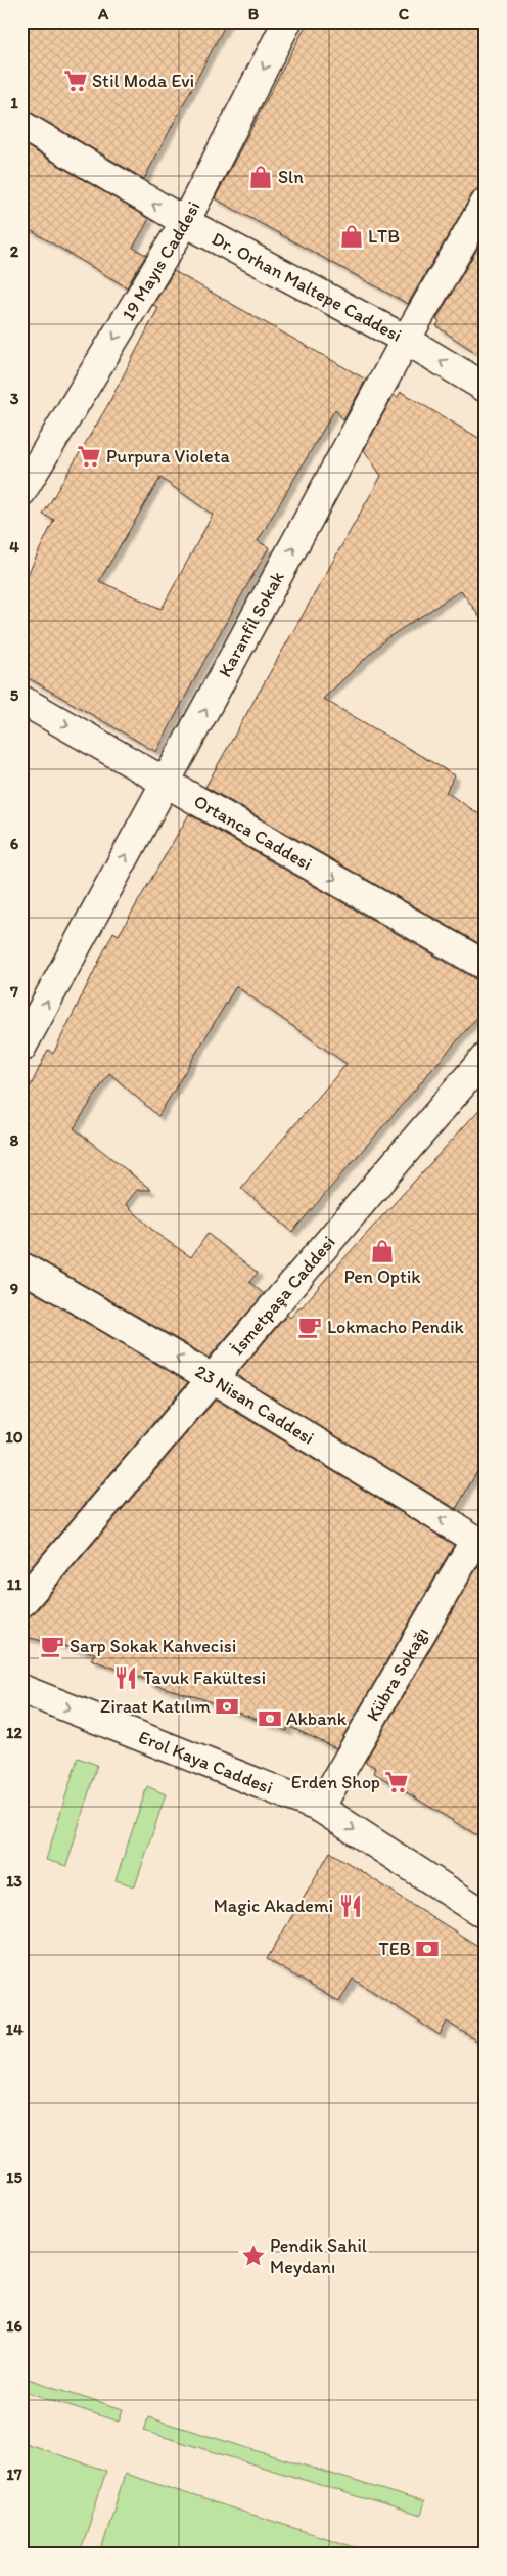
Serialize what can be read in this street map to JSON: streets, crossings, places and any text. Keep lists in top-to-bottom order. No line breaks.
{"streets":{"street":["19 Mayıs Caddesi","Dr. Orhan Maltepe Caddesi","Karanfil Sokak","Ortanca Caddesi","İsmetpaşa Caddesi","23 Nisan Caddesi","Kübra Sokağı","Erol Kaya Caddesi"]},"crossings":[["19 Mayıs Caddesi","Dr. Orhan Maltepe Caddesi"],["Dr. Orhan Maltepe Caddesi","Karanfil Sokak"],["Karanfil Sokak","Ortanca Caddesi"],["İsmetpaşa Caddesi","23 Nisan Caddesi"],["23 Nisan Caddesi","Kübra Sokağı"],["Kübra Sokağı","Erol Kaya Caddesi"]],"one_way":["19 Mayıs Caddesi","Dr. Orhan Maltepe Caddesi","Karanfil Sokak","Ortanca Caddesi","23 Nisan Caddesi","Erol Kaya Caddesi"],"places":{"supermarket":["Stil Moda Evi","Purpura Violeta","Erden Shop"],"shop":["Sln","LTB","Pen Optik"],"cafe":["Lokmacho Pendik","Sarp Sokak Kahvecisi"],"restaurant":["Tavuk Fakültesi","Magic Akademi"],"bank":["Ziraat Katılım","Akbank","TEB"],"place":["Pendik Sahil Meydanı"]},"grid":{"columns":["A","B","C"],"rows":["1","2","3","4","5","6","7","8","9","10","11","12","13","14","15","16","17"]}}
